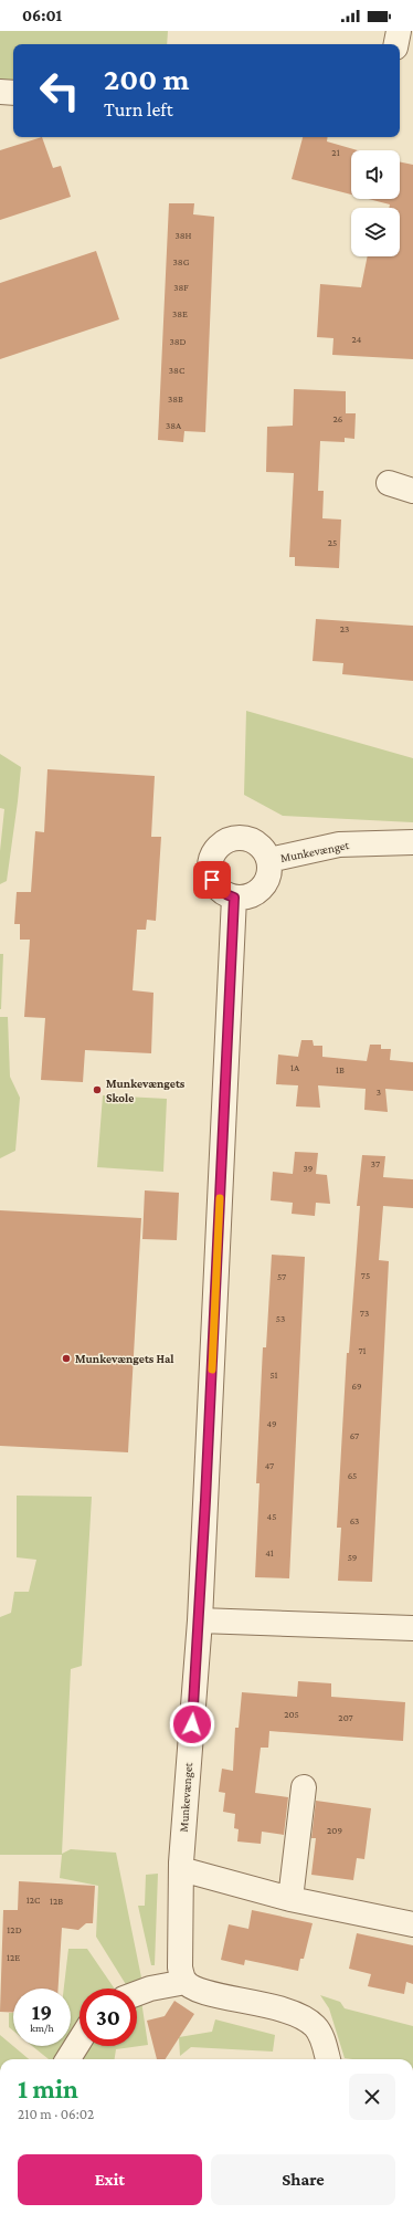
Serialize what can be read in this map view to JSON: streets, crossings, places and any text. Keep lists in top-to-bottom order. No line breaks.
{"streets":{"street":["Munkevænget"]},"places":["Munkevængets Skole","Munkevængets Hal"],"house_numbers":["21","38H","38G","38F","38E","24","38D","38C","38B","26","38A","25","23","1A","1B","3","37","39","75","57","73","53","71","51","69","49","67","47","65","45","63","41","59","205","207","209","12C","12B","12D","12E"],"page":{"status":"06:01","turn":["200 m","Turn left"],"speed":"19 km/h","limit":"30","heading":["1 min","210 m · 06:02"],"buttons":["Exit","Share"]}}
